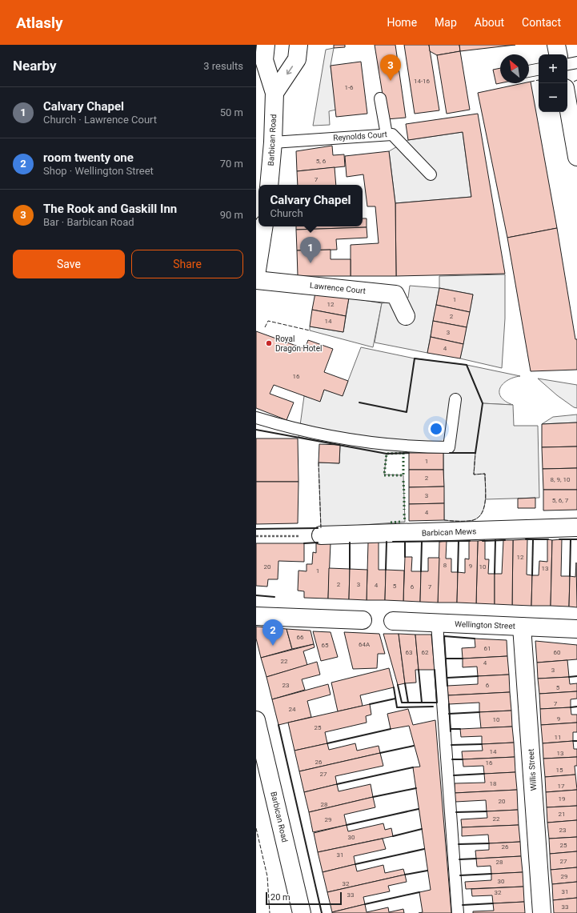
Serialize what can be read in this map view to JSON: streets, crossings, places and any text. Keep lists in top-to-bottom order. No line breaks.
{"streets":{"street":["Barbican Road","Lawrence Court","Barbican Mews","Wellington Street","Willis Street"],"lane":["Reynolds Court"]},"crossings":[["Reynolds Court","Barbican Road"],["Wellington Street","Willis Street"]],"places":["Royal Dragon Hotel"],"house_numbers":["14-16","1-6","5, 6","7","1","12","2","14","3","4","16","1","2","8, 9, 10","3","5, 6, 7","4","12","8","9","20","10","13","1","2","3","4","5","6","7","66","64A","65","61","63","62","60","22","4","3","23","6","5","7","24","9","10","25","11","14","13","26","16","15","27","18","17","19","20","28","21","22","29","23","30","25","26","31","27","28","29","30","32","31","32","33","33"],"scale_bar":"20 m","north":"top left","page":{"header":"Atlasly","nav":["Home","Map","About","Contact"],"heading":["Nearby","3 results"],"map_buttons":["+","−"],"pins":["3","1","2"],"list":[{"mark":"1","name":"Calvary Chapel","note":"Church · Lawrence Court","value":"50 m"},{"mark":"2","name":"room twenty one","note":"Shop · Wellington Street","value":"70 m"},{"mark":"3","name":"The Rook and Gaskill Inn","note":"Bar · Barbican Road","value":"90 m"}],"popup":["Calvary Chapel","Church"],"buttons":["Save","Share"],"scale":"20 m"}}
